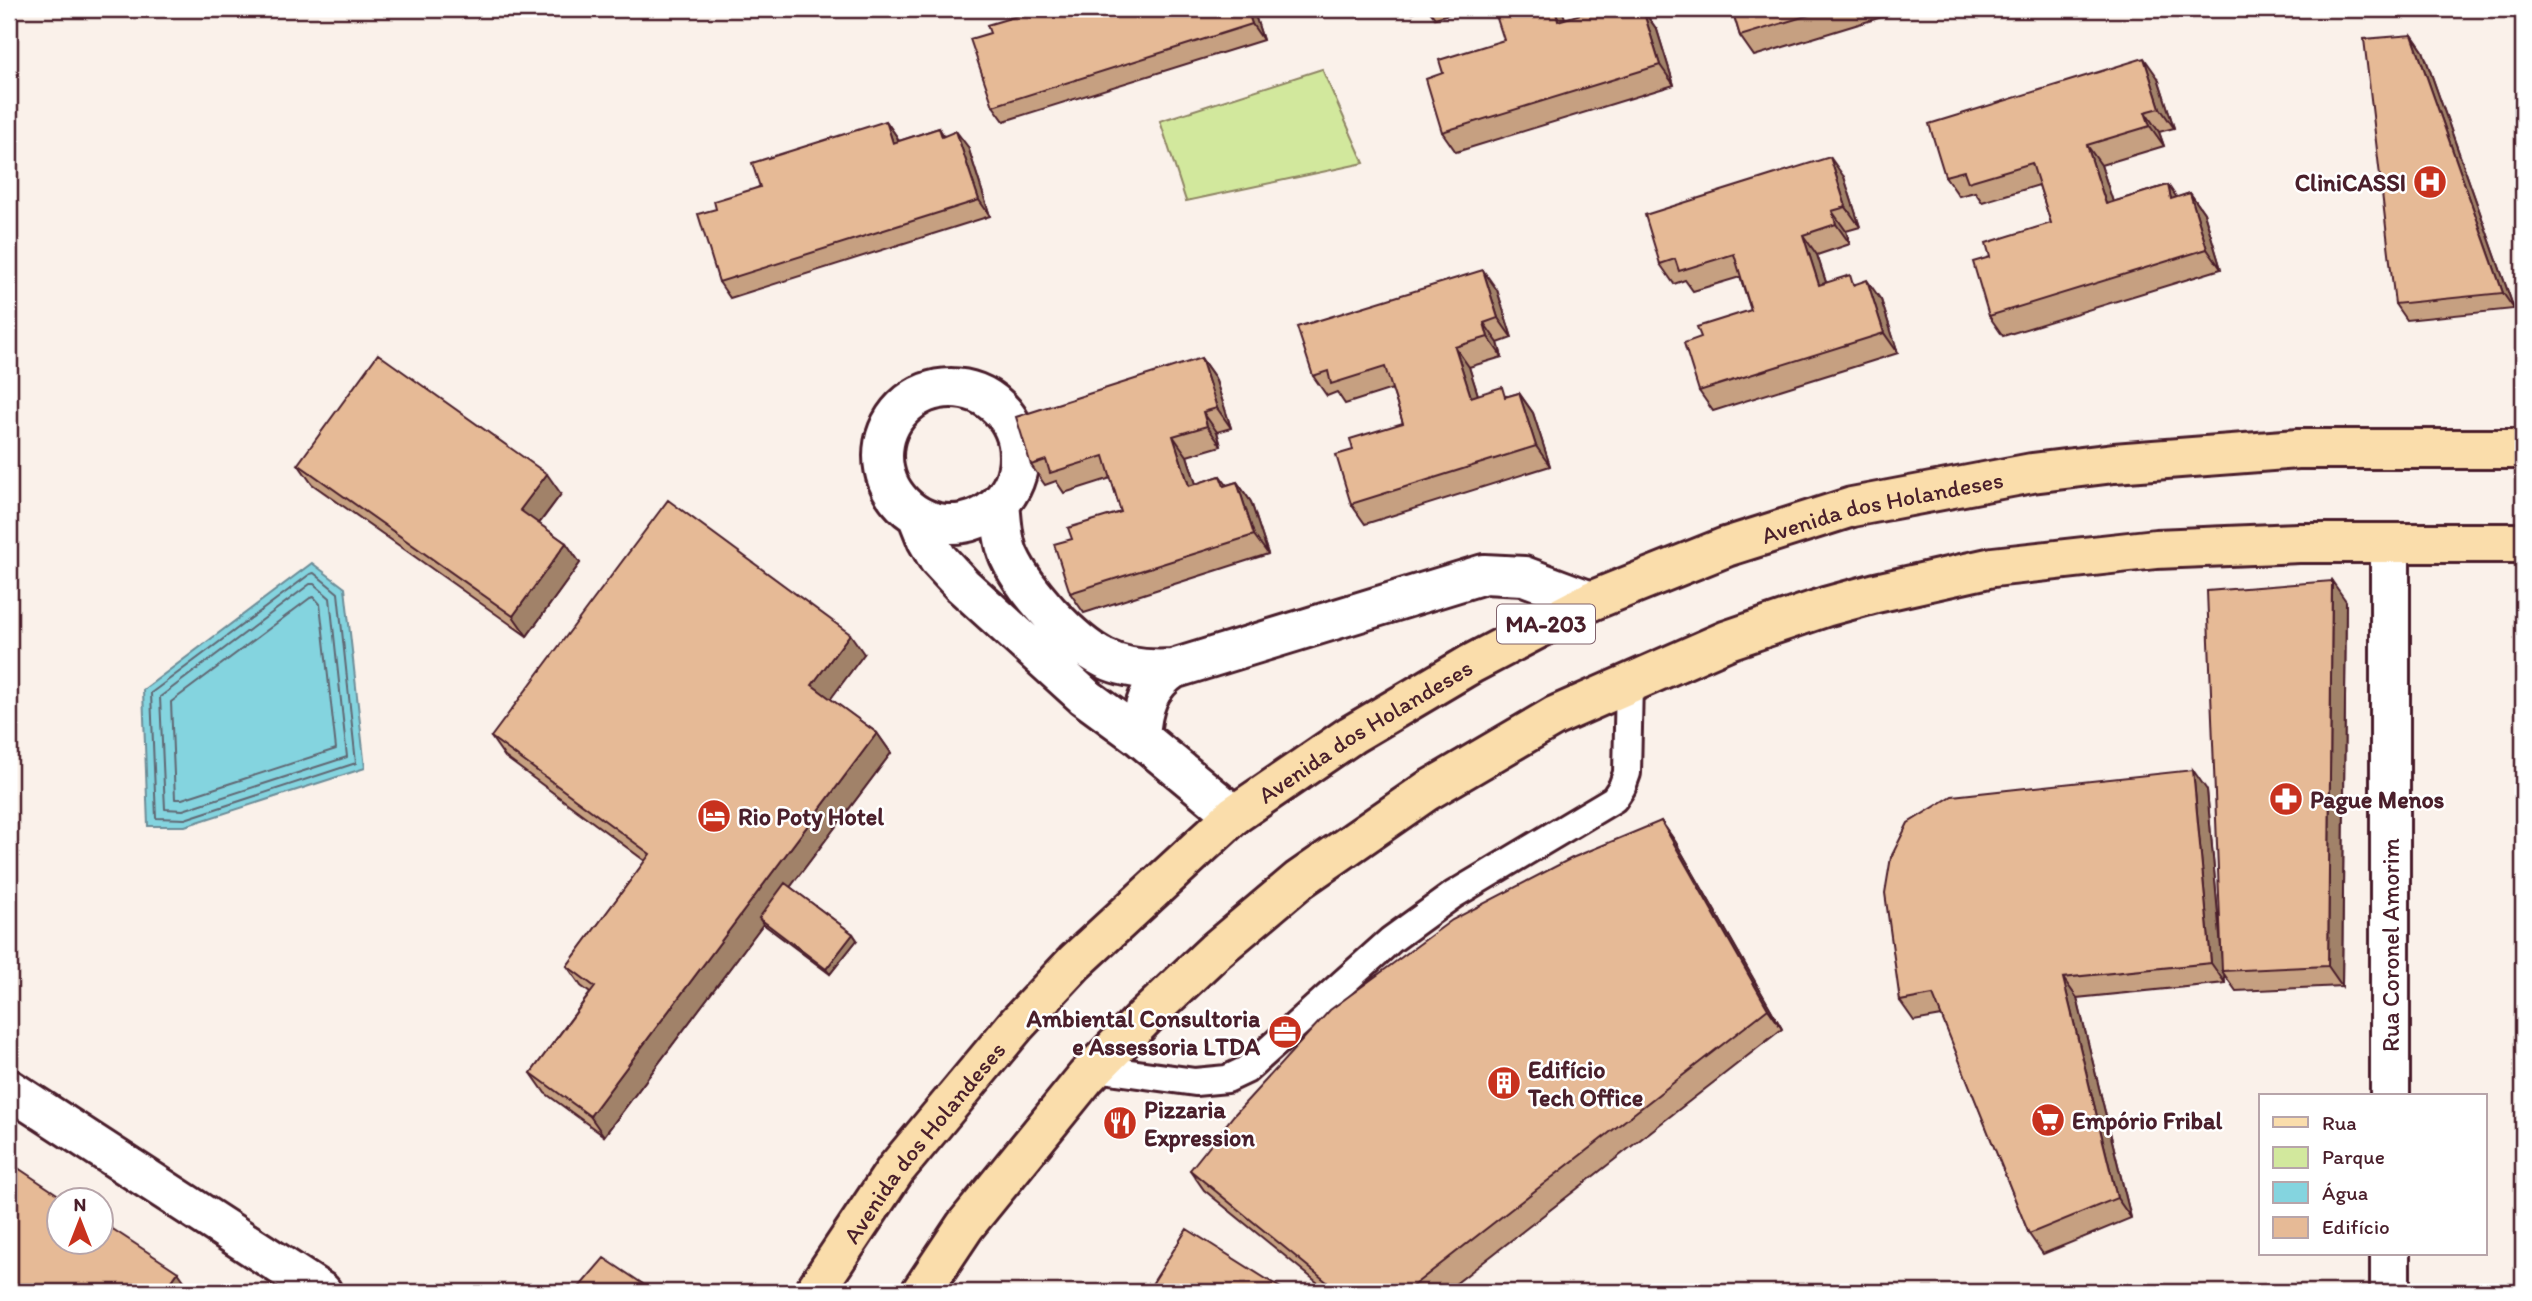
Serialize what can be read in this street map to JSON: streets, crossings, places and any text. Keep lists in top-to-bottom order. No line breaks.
{"streets":{"main road":["Avenida dos Holandeses","MA-203"],"street":["Rua Coronel Amorim"]},"places":{"hospital":["CliniCASSI"],"pharmacy":["Pague Menos"],"hotel":["Rio Poty Hotel"],"office":["Ambiental Consultoria e Assessoria LTDA"],"building":["Edifício Tech Office"],"supermarket":["Empório Fribal"],"restaurant":["Pizzaria Expression"]},"legend":["Rua","Parque","Água","Edifício"],"north":"top"}
